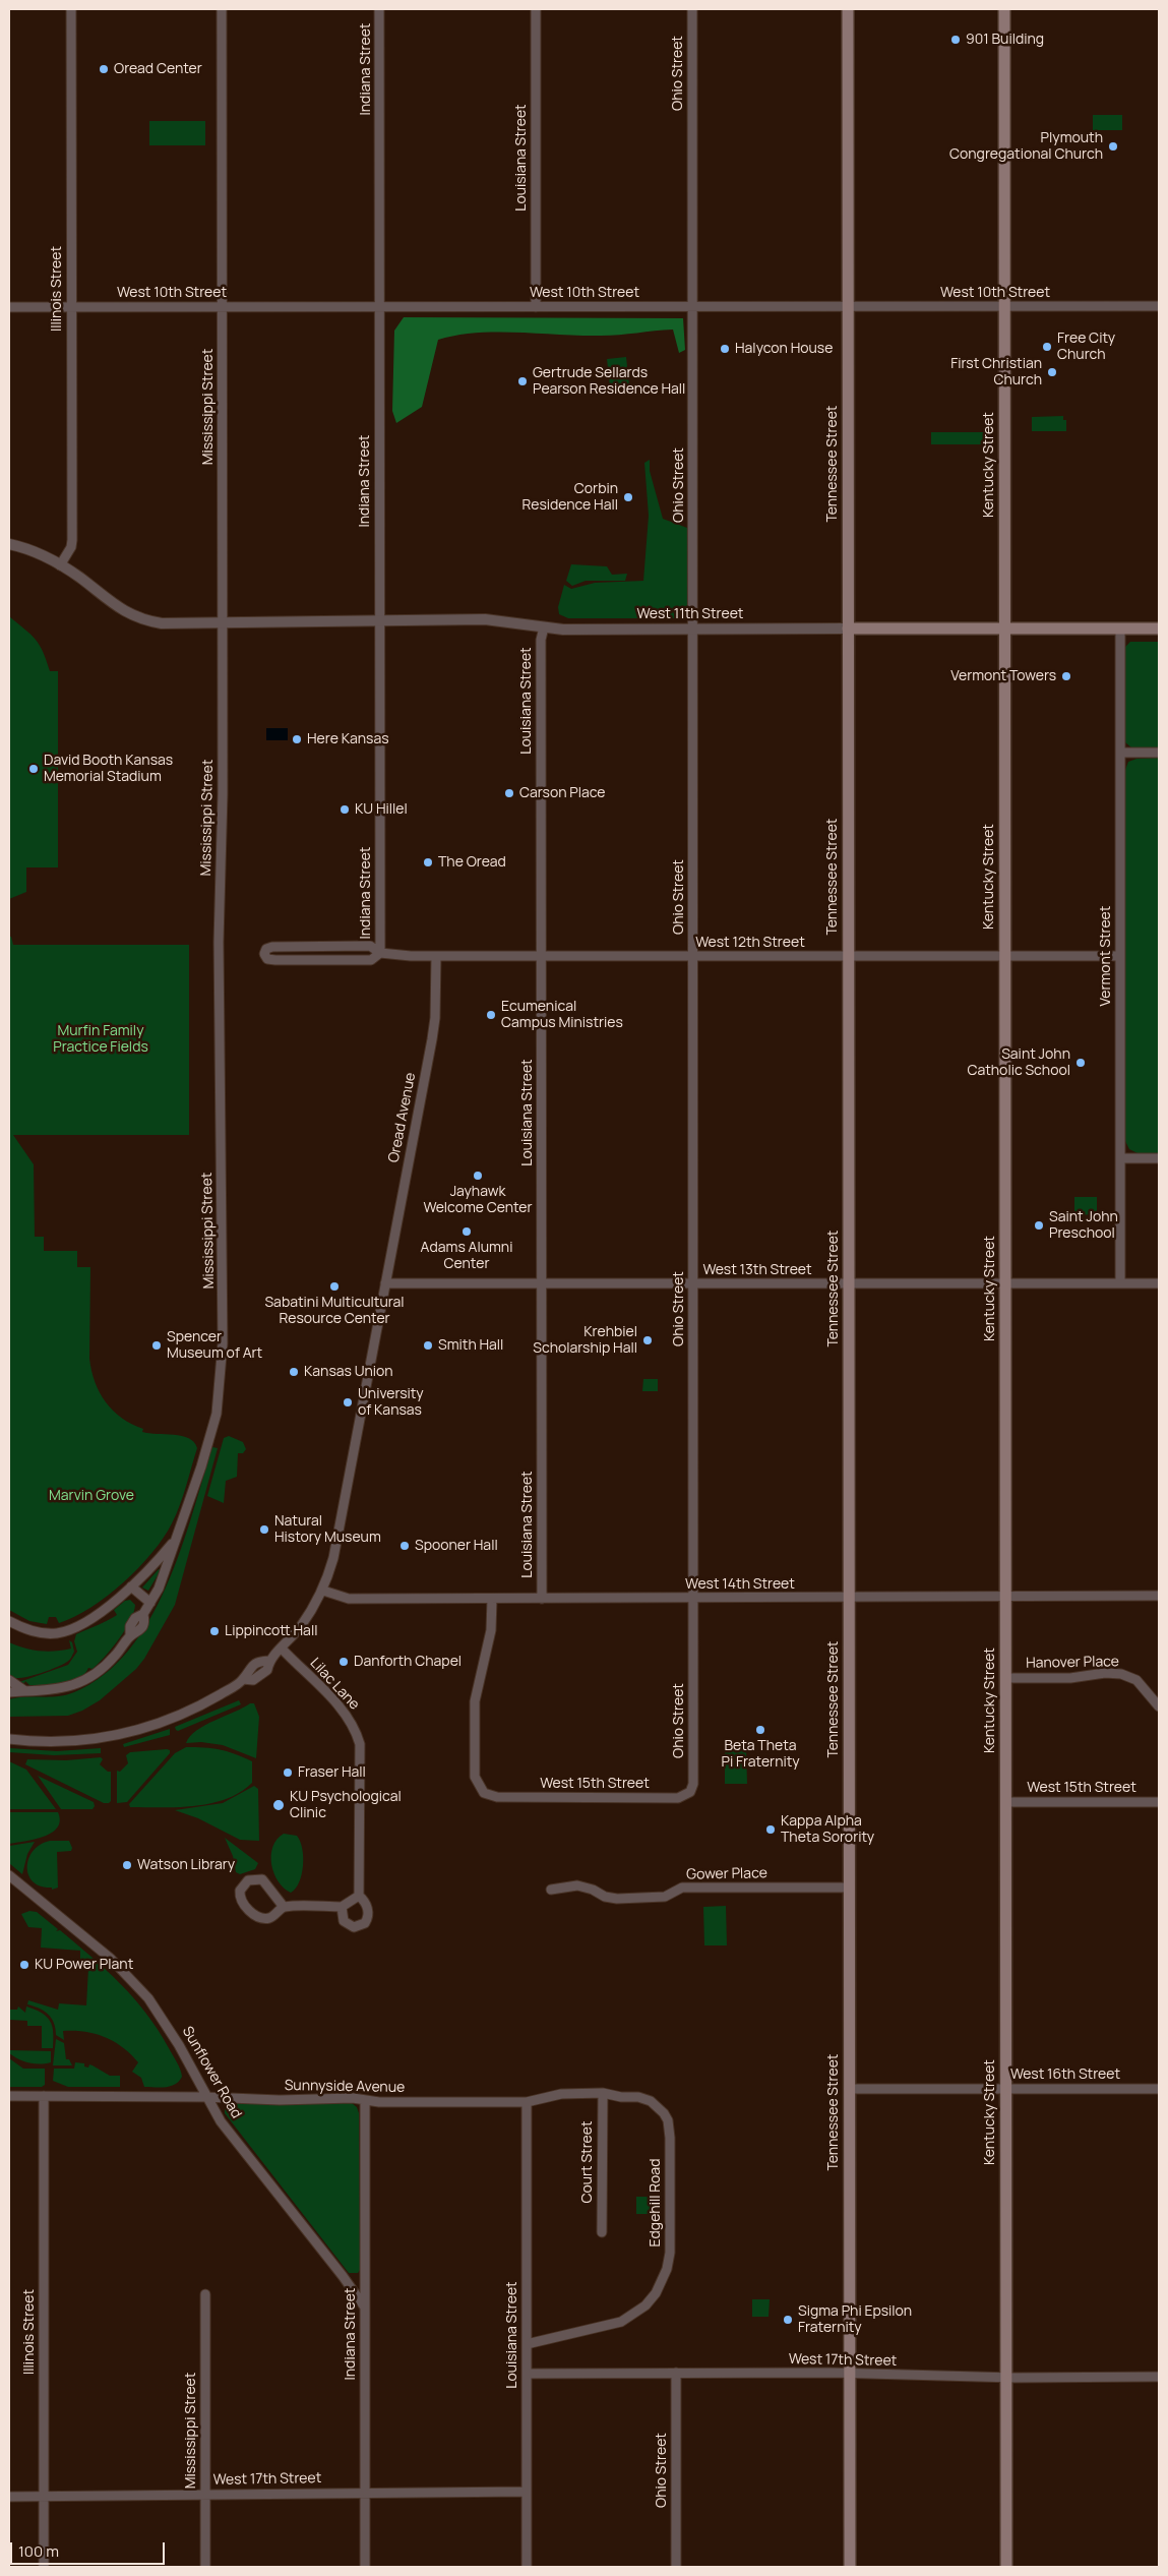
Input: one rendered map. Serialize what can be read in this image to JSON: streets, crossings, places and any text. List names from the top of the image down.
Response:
{
  "streets": {
    "main road": ["Tennessee Street", "Kentucky Street", "West 11th Street"],
    "street": [
      "Indiana Street",
      "Ohio Street",
      "Louisiana Street",
      "Illinois Street",
      "West 10th Street",
      "Mississippi Street",
      "West 12th Street",
      "Vermont Street",
      "Oread Avenue",
      "West 13th Street",
      "West 14th Street",
      "Hanover Place",
      "Lilac Lane",
      "West 15th Street",
      "Gower Place",
      "Sunflower Road",
      "West 16th Street",
      "Sunnyside Avenue",
      "Court Street",
      "Edgehill Road",
      "West 17th Street"
    ]
  },
  "crossings": [
    ["Indiana Street", "West 10th Street"],
    ["Indiana Street", "West 11th Street"],
    ["Indiana Street", "West 12th Street"],
    ["Indiana Street", "Sunflower Road"],
    ["Indiana Street", "Sunnyside Avenue"],
    ["Indiana Street", "West 17th Street"],
    ["Ohio Street", "West 10th Street"],
    ["Ohio Street", "West 11th Street"],
    ["Ohio Street", "West 12th Street"],
    ["Ohio Street", "West 13th Street"],
    ["Ohio Street", "West 14th Street"],
    ["Ohio Street", "West 15th Street"],
    ["Ohio Street", "West 17th Street"],
    ["Louisiana Street", "West 10th Street"],
    ["Louisiana Street", "West 11th Street"],
    ["Louisiana Street", "West 12th Street"],
    ["Louisiana Street", "West 13th Street"],
    ["Louisiana Street", "West 14th Street"],
    ["Louisiana Street", "Sunnyside Avenue"],
    ["Louisiana Street", "Edgehill Road"],
    ["Louisiana Street", "West 17th Street"],
    ["Illinois Street", "West 10th Street"],
    ["Illinois Street", "West 11th Street"],
    ["Illinois Street", "Sunnyside Avenue"],
    ["Illinois Street", "West 17th Street"],
    ["West 10th Street", "Mississippi Street"],
    ["West 10th Street", "Tennessee Street"],
    ["West 10th Street", "Kentucky Street"],
    ["Mississippi Street", "West 11th Street"],
    ["Mississippi Street", "West 17th Street"],
    ["Tennessee Street", "West 11th Street"],
    ["Tennessee Street", "West 12th Street"],
    ["Tennessee Street", "West 13th Street"],
    ["Tennessee Street", "West 14th Street"],
    ["Tennessee Street", "Gower Place"],
    ["Tennessee Street", "West 16th Street"],
    ["Tennessee Street", "West 17th Street"],
    ["Kentucky Street", "West 11th Street"],
    ["Kentucky Street", "West 12th Street"],
    ["Kentucky Street", "West 13th Street"],
    ["Kentucky Street", "West 14th Street"],
    ["Kentucky Street", "Hanover Place"],
    ["Kentucky Street", "West 15th Street"],
    ["Kentucky Street", "West 16th Street"],
    ["Kentucky Street", "West 17th Street"],
    ["West 11th Street", "Vermont Street"],
    ["West 12th Street", "Vermont Street"],
    ["West 12th Street", "Oread Avenue"],
    ["Vermont Street", "West 13th Street"],
    ["Oread Avenue", "West 13th Street"],
    ["Oread Avenue", "West 14th Street"],
    ["Oread Avenue", "Lilac Lane"],
    ["West 14th Street", "West 15th Street"],
    ["Sunflower Road", "Sunnyside Avenue"],
    ["Sunnyside Avenue", "Edgehill Road"],
    ["Court Street", "Edgehill Road"]
  ],
  "parks": ["Murfin Family Practice Fields", "Marvin Grove"],
  "places": [
    "901 Building",
    "Oread Center",
    "Plymouth Congregational Church",
    "Free City Church",
    "Halycon House",
    "First Christian Church",
    "Gertrude Sellards Pearson Residence Hall",
    "Corbin Residence Hall",
    "Vermont Towers",
    "Here Kansas",
    "David Booth Kansas Memorial Stadium",
    "Carson Place",
    "KU Hillel",
    "The Oread",
    "Ecumenical Campus Ministries",
    "Saint John Catholic School",
    "Jayhawk Welcome Center",
    "Saint John Preschool",
    "Adams Alumni Center",
    "Sabatini Multicultural Resource Center",
    "Krehbiel Scholarship Hall",
    "Spencer Museum of Art",
    "Smith Hall",
    "Kansas Union",
    "University of Kansas",
    "Natural History Museum",
    "Spooner Hall",
    "Lippincott Hall",
    "Danforth Chapel",
    "Beta Theta Pi Fraternity",
    "Fraser Hall",
    "KU Psychological Clinic",
    "Kappa Alpha Theta Sorority",
    "Watson Library",
    "KU Power Plant",
    "Sigma Phi Epsilon Fraternity"
  ],
  "scale_bar": "100 m"
}
